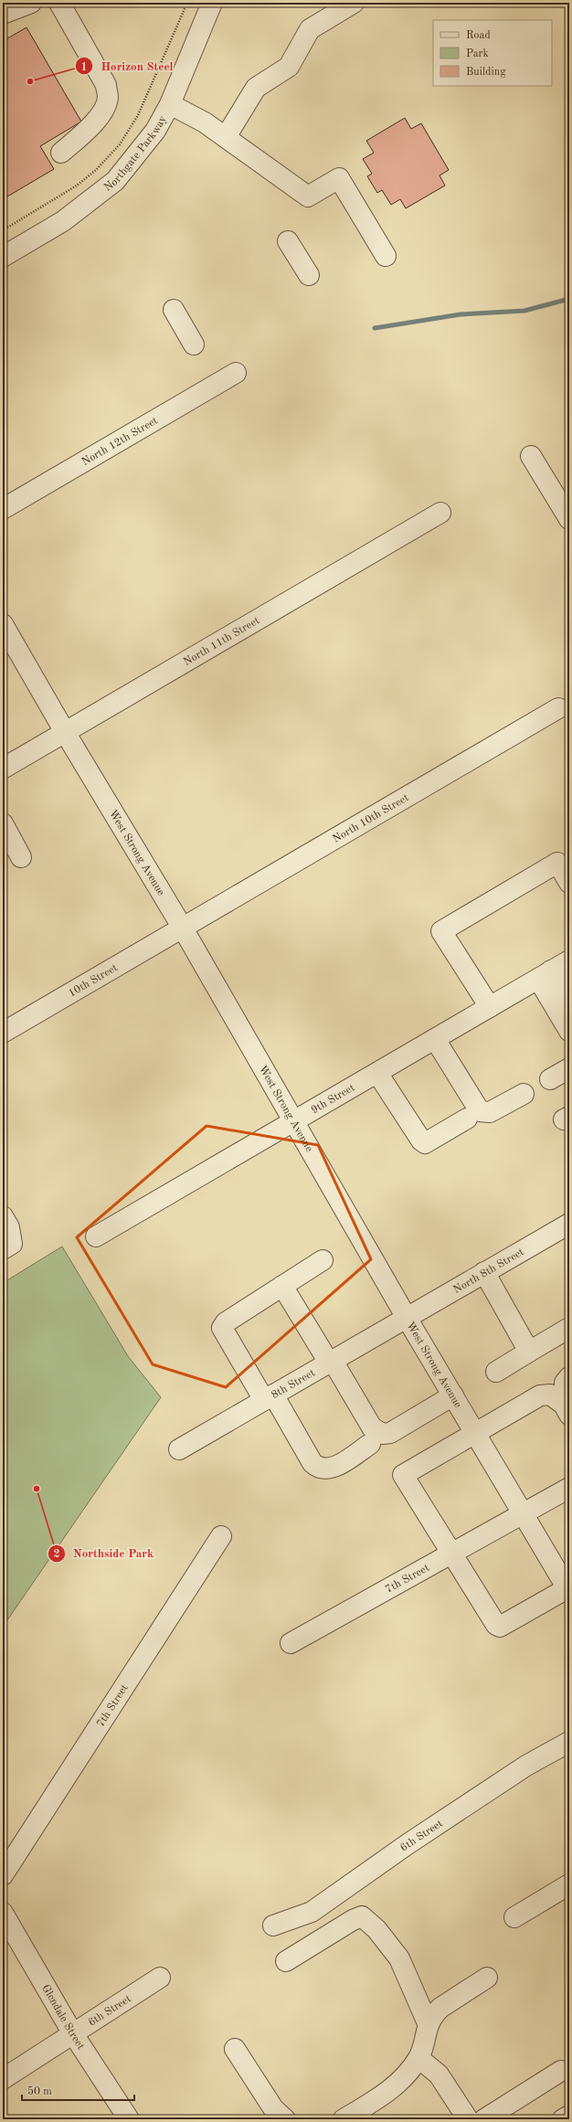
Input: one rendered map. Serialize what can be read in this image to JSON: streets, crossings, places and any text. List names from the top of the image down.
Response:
{
  "streets": {
    "street": [
      "Northgate Parkway",
      "North 12th Street",
      "North 11th Street",
      "North 10th Street",
      "West Strong Avenue",
      "10th Street",
      "9th Street",
      "North 8th Street",
      "8th Street",
      "7th Street",
      "6th Street",
      "Glendale Street"
    ]
  },
  "crossings": [
    ["North 11th Street", "West Strong Avenue"],
    ["North 10th Street", "West Strong Avenue"],
    ["North 10th Street", "10th Street"],
    ["West Strong Avenue", "10th Street"],
    ["West Strong Avenue", "9th Street"],
    ["West Strong Avenue", "North 8th Street"],
    ["West Strong Avenue", "8th Street"],
    ["West Strong Avenue", "7th Street"],
    ["North 8th Street", "8th Street"],
    ["6th Street", "Glendale Street"]
  ],
  "places": ["Horizon Steel", "Northside Park"],
  "legend": ["Road", "Park", "Building"],
  "scale_bar": "50 m"
}
